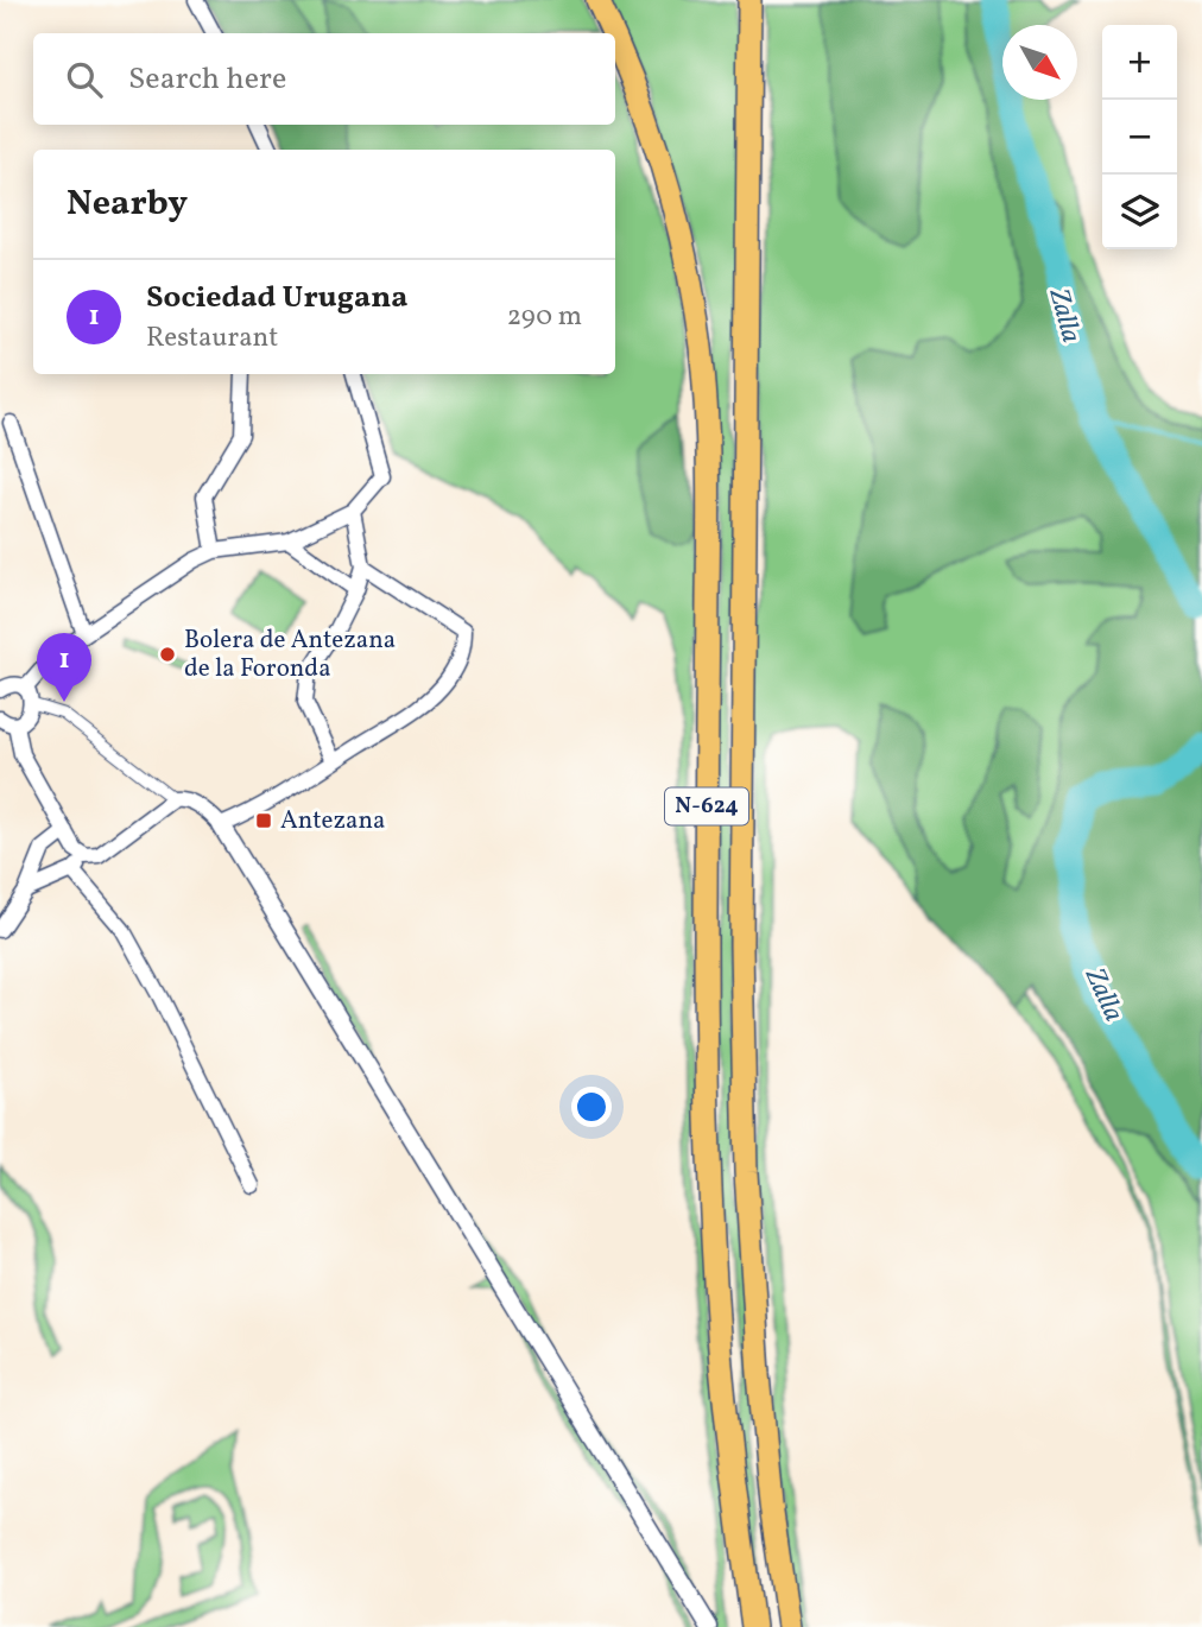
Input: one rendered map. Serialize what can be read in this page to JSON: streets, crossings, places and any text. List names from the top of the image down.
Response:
{
  "streets": {
    "highway": ["N-624"]
  },
  "water": ["Zalla"],
  "places": {
    "other": ["Bolera de Antezana de la Foronda"],
    "transit": ["Antezana"]
  },
  "north": "bottom right",
  "page": {
    "map_buttons": ["+", "−"],
    "search": "Search here",
    "heading": "Nearby",
    "list": [
      {
        "mark": "1",
        "name": "Sociedad Urugana",
        "note": "Restaurant",
        "value": "290 m"
      }
    ],
    "pins": "1"
  }
}
